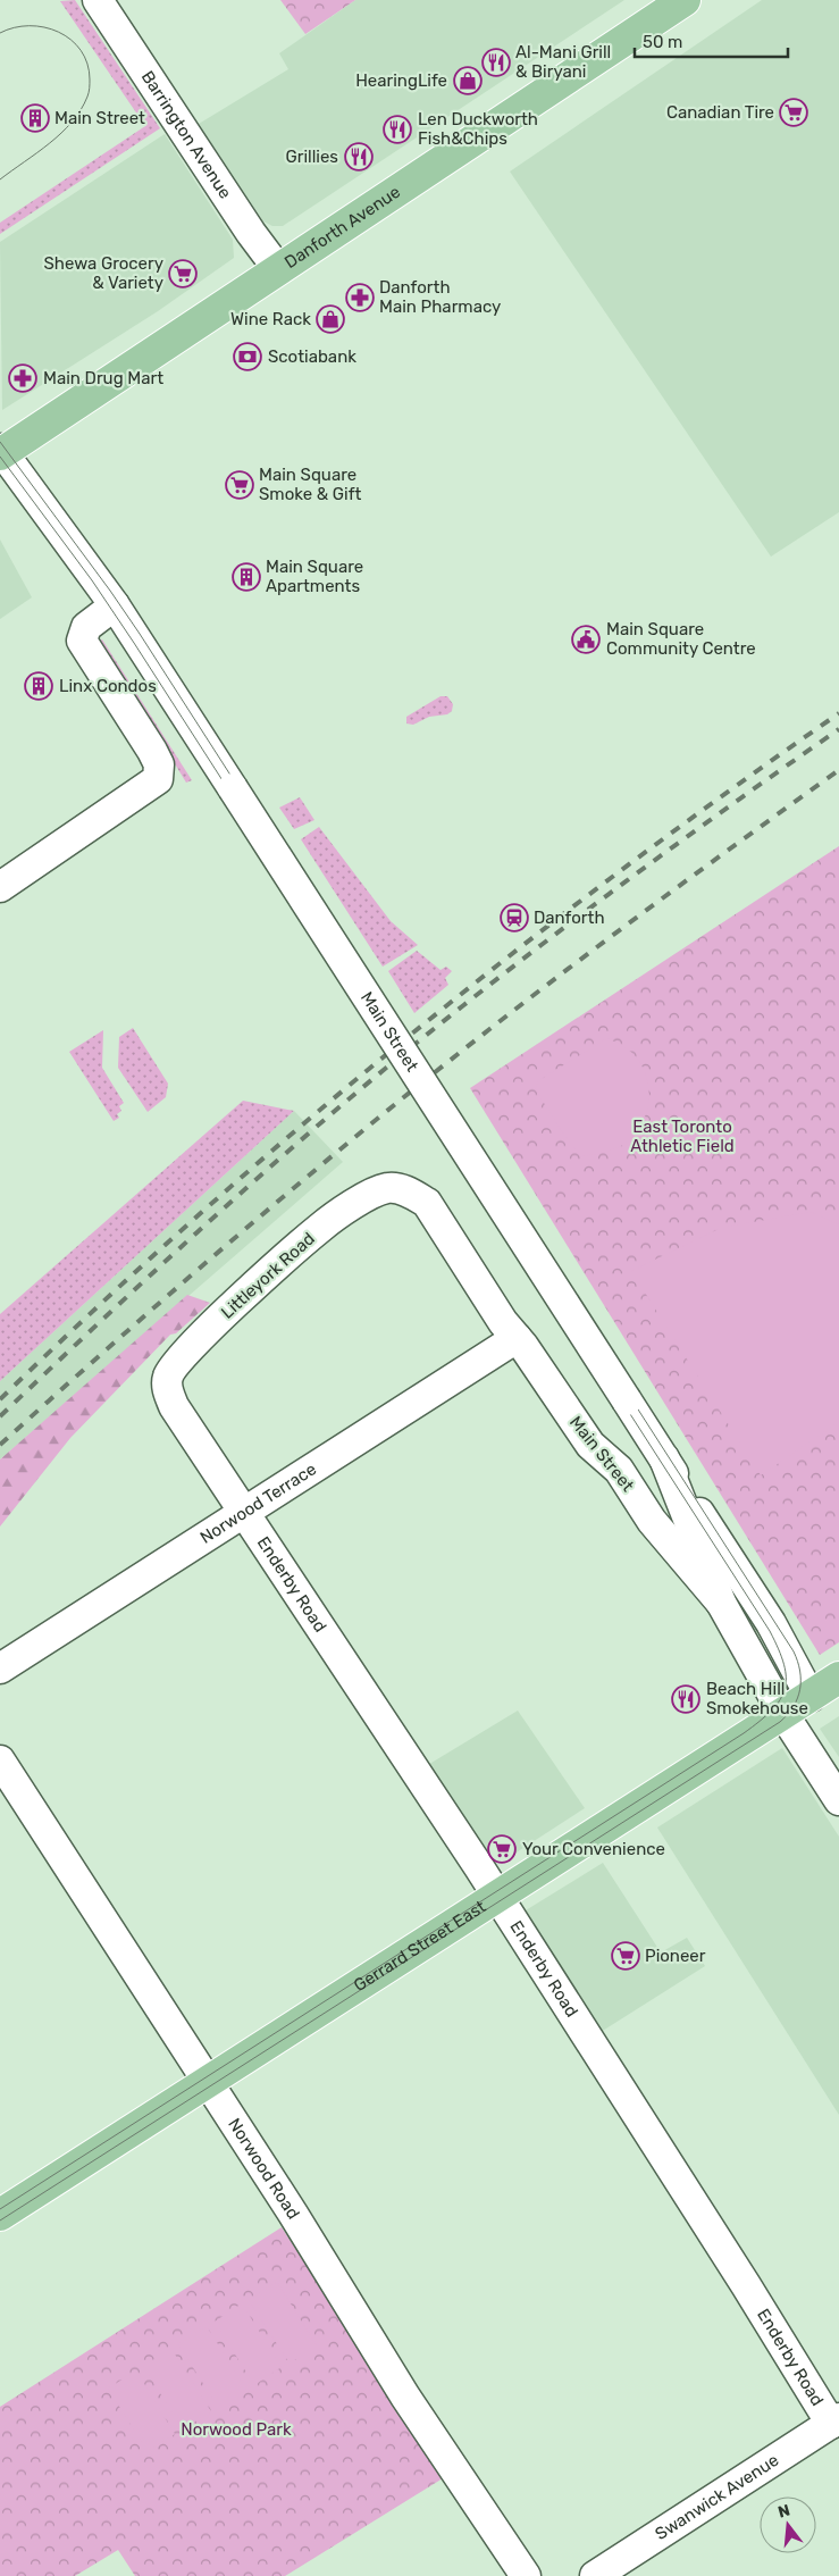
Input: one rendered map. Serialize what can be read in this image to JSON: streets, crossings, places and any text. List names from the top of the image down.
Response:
{
  "streets": {
    "main road": ["Danforth Avenue", "Gerrard Street East"],
    "street": [
      "Barrington Avenue",
      "Main Street",
      "Littleyork Road",
      "Norwood Terrace",
      "Enderby Road",
      "Norwood Road",
      "Swanwick Avenue"
    ]
  },
  "crossings": [
    ["Barrington Avenue", "Danforth Avenue"],
    ["Danforth Avenue", "Main Street"],
    ["Main Street", "Littleyork Road"],
    ["Main Street", "Norwood Terrace"],
    ["Main Street", "Gerrard Street East"],
    ["Littleyork Road", "Enderby Road"],
    ["Norwood Terrace", "Enderby Road"],
    ["Enderby Road", "Gerrard Street East"],
    ["Enderby Road", "Swanwick Avenue"],
    ["Gerrard Street East", "Norwood Road"]
  ],
  "parks": ["East Toronto Athletic Field", "Norwood Park"],
  "places": {
    "restaurant": [
      "Al-Mani Grill & Biryani",
      "Len Duckworth Fish&Chips",
      "Grillies",
      "Beach Hill Smokehouse"
    ],
    "shop": ["HearingLife", "Wine Rack"],
    "supermarket": [
      "Canadian Tire",
      "Shewa Grocery & Variety",
      "Main Square Smoke & Gift",
      "Your Convenience",
      "Pioneer"
    ],
    "building": ["Main Street", "Main Square Apartments", "Linx Condos"],
    "pharmacy": ["Danforth Main Pharmacy", "Main Drug Mart"],
    "bank": ["Scotiabank"],
    "public building": ["Main Square Community Centre"],
    "station": ["Danforth"]
  },
  "scale_bar": "50 m",
  "north": "top"
}
